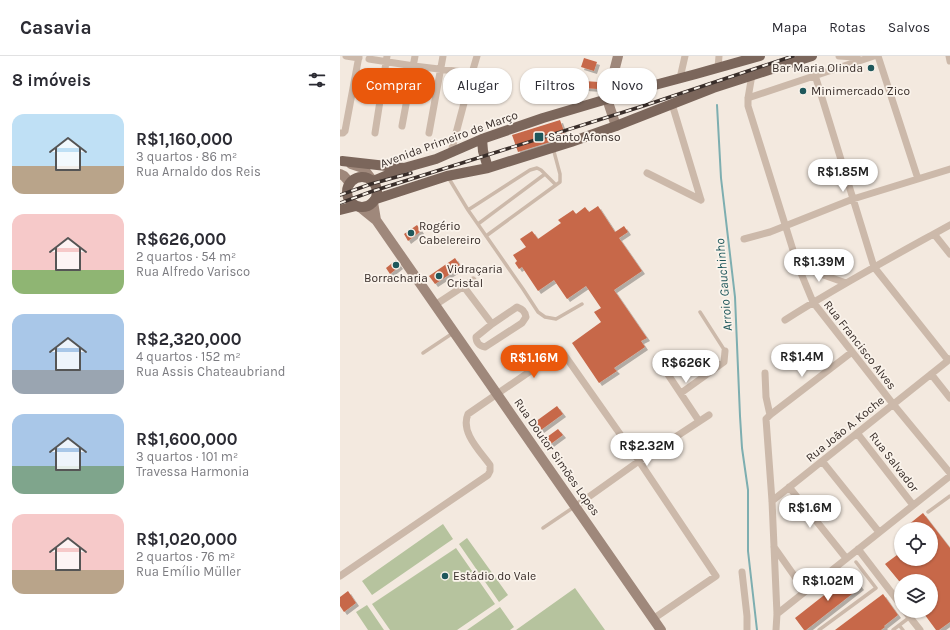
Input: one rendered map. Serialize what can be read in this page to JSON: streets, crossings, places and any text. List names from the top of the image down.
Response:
{
  "streets": {
    "main road": ["Avenida Primeiro de Março", "Rua Doutor Simões Lopes"],
    "street": ["Rua Francisco Alves", "Rua João A. Koche", "Rua Salvador"]
  },
  "crossings": [
    ["Avenida Primeiro de Março", "Rua Doutor Simões Lopes"],
    ["Rua Francisco Alves", "Rua João A. Koche"],
    ["Rua João A. Koche", "Rua Salvador"]
  ],
  "water": ["Arroio Gauchinho"],
  "places": {
    "other": [
      "Bar Maria Olinda",
      "Minimercado Zico",
      "Rogério Cabelereiro",
      "Borracharia",
      "Vidraçaria Cristal",
      "Estádio do Vale"
    ],
    "transit": ["Santo Afonso"]
  },
  "page": {
    "header": "Casavia",
    "nav": ["Mapa", "Rotas", "Salvos"],
    "heading": "8 imóveis",
    "chip": [
      "Comprar",
      "Alugar",
      "Filtros",
      "Novo"
    ],
    "list": [
      {
        "name": "R$1,160,000",
        "note": "3 quartos · 86 m² · Rua Arnaldo dos Reis"
      },
      {
        "name": "R$626,000",
        "note": "2 quartos · 54 m² · Rua Alfredo Varisco"
      },
      {
        "name": "R$2,320,000",
        "note": "4 quartos · 152 m² · Rua Assis Chateaubriand"
      },
      {
        "name": "R$1,600,000",
        "note": "3 quartos · 101 m² · Travessa Harmonia"
      },
      {
        "name": "R$1,020,000",
        "note": "2 quartos · 76 m² · Rua Emílio Müller"
      }
    ],
    "price": [
      "R$1.85M",
      "R$1.39M",
      "R$1.4M",
      "R$1.16M",
      "R$626K",
      "R$2.32M",
      "R$1.6M",
      "R$1.02M"
    ]
  }
}
